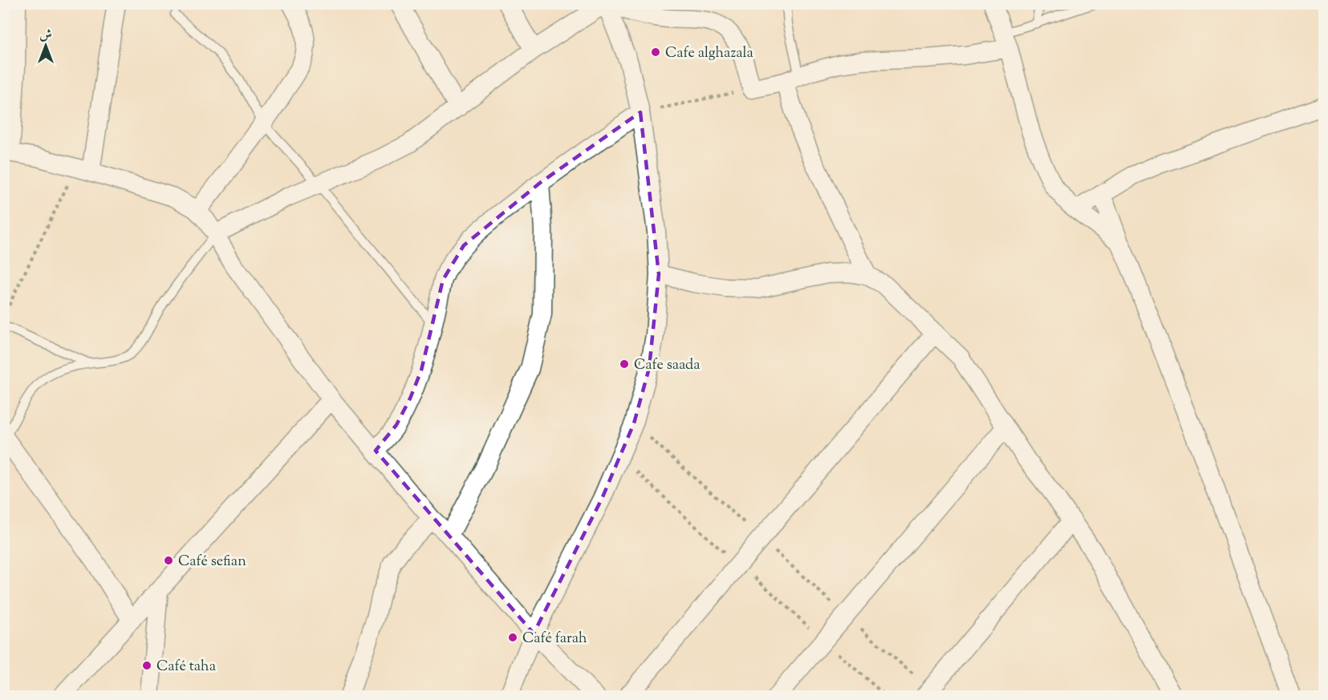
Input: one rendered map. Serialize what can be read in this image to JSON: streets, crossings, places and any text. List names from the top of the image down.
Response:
{
  "places": [
    "Cafe alghazala",
    "Cafe saada",
    "Café sefian",
    "Café farah",
    "Café taha"
  ],
  "north": "top"
}
